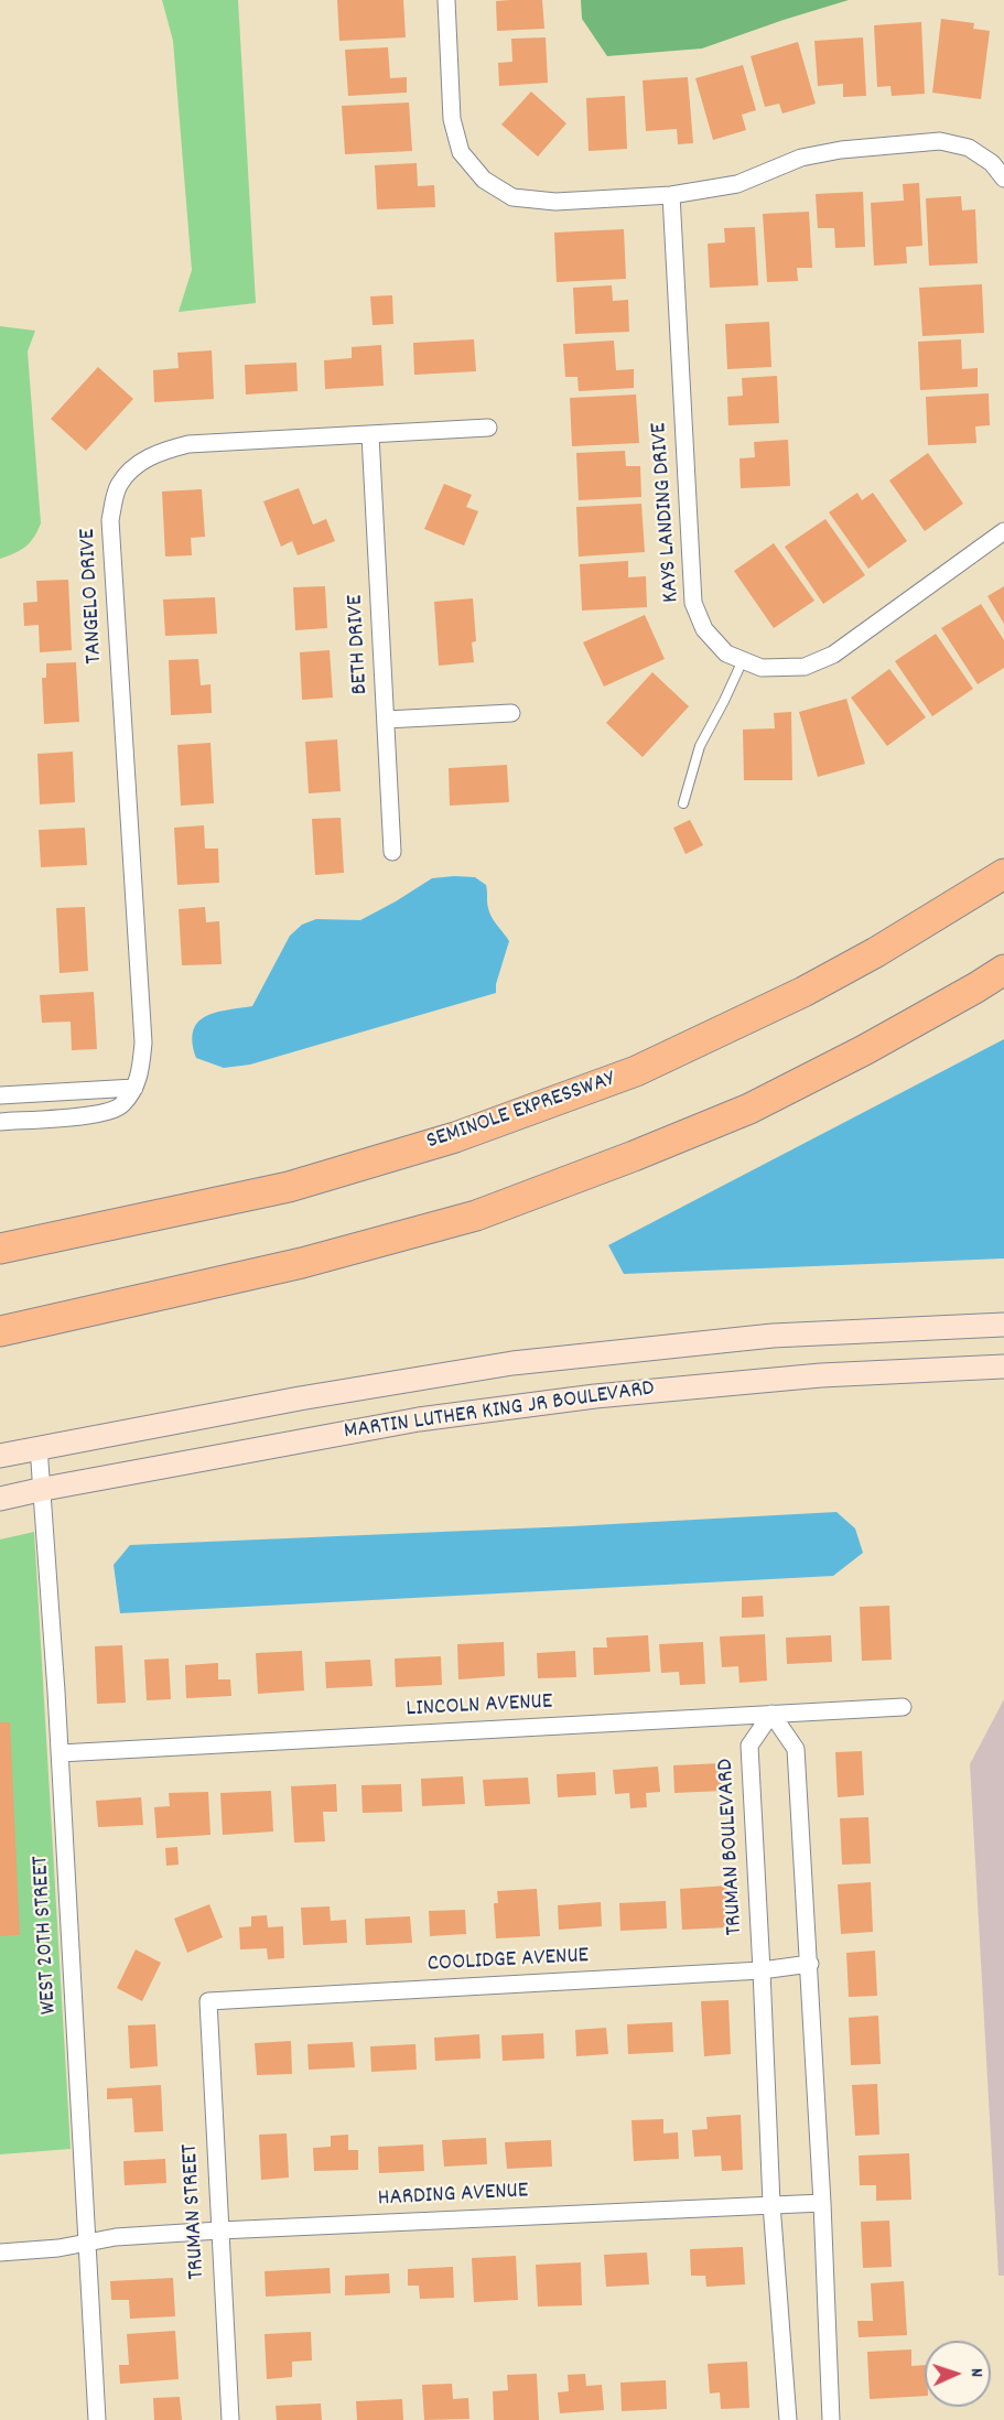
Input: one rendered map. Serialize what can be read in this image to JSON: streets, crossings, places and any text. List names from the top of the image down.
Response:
{
  "streets": {
    "highway": ["SEMINOLE EXPRESSWAY"],
    "main road": ["MARTIN LUTHER KING JR BOULEVARD"],
    "street": [
      "KAYS LANDING DRIVE",
      "TANGELO DRIVE",
      "BETH DRIVE",
      "LINCOLN AVENUE",
      "TRUMAN BOULEVARD",
      "WEST 20TH STREET",
      "COOLIDGE AVENUE",
      "HARDING AVENUE",
      "TRUMAN STREET"
    ]
  },
  "crossings": [
    ["TANGELO DRIVE", "BETH DRIVE"],
    ["MARTIN LUTHER KING JR BOULEVARD", "WEST 20TH STREET"],
    ["LINCOLN AVENUE", "TRUMAN BOULEVARD"],
    ["LINCOLN AVENUE", "WEST 20TH STREET"],
    ["TRUMAN BOULEVARD", "COOLIDGE AVENUE"],
    ["TRUMAN BOULEVARD", "HARDING AVENUE"],
    ["WEST 20TH STREET", "HARDING AVENUE"],
    ["COOLIDGE AVENUE", "TRUMAN STREET"],
    ["HARDING AVENUE", "TRUMAN STREET"]
  ],
  "north": "right"
}
